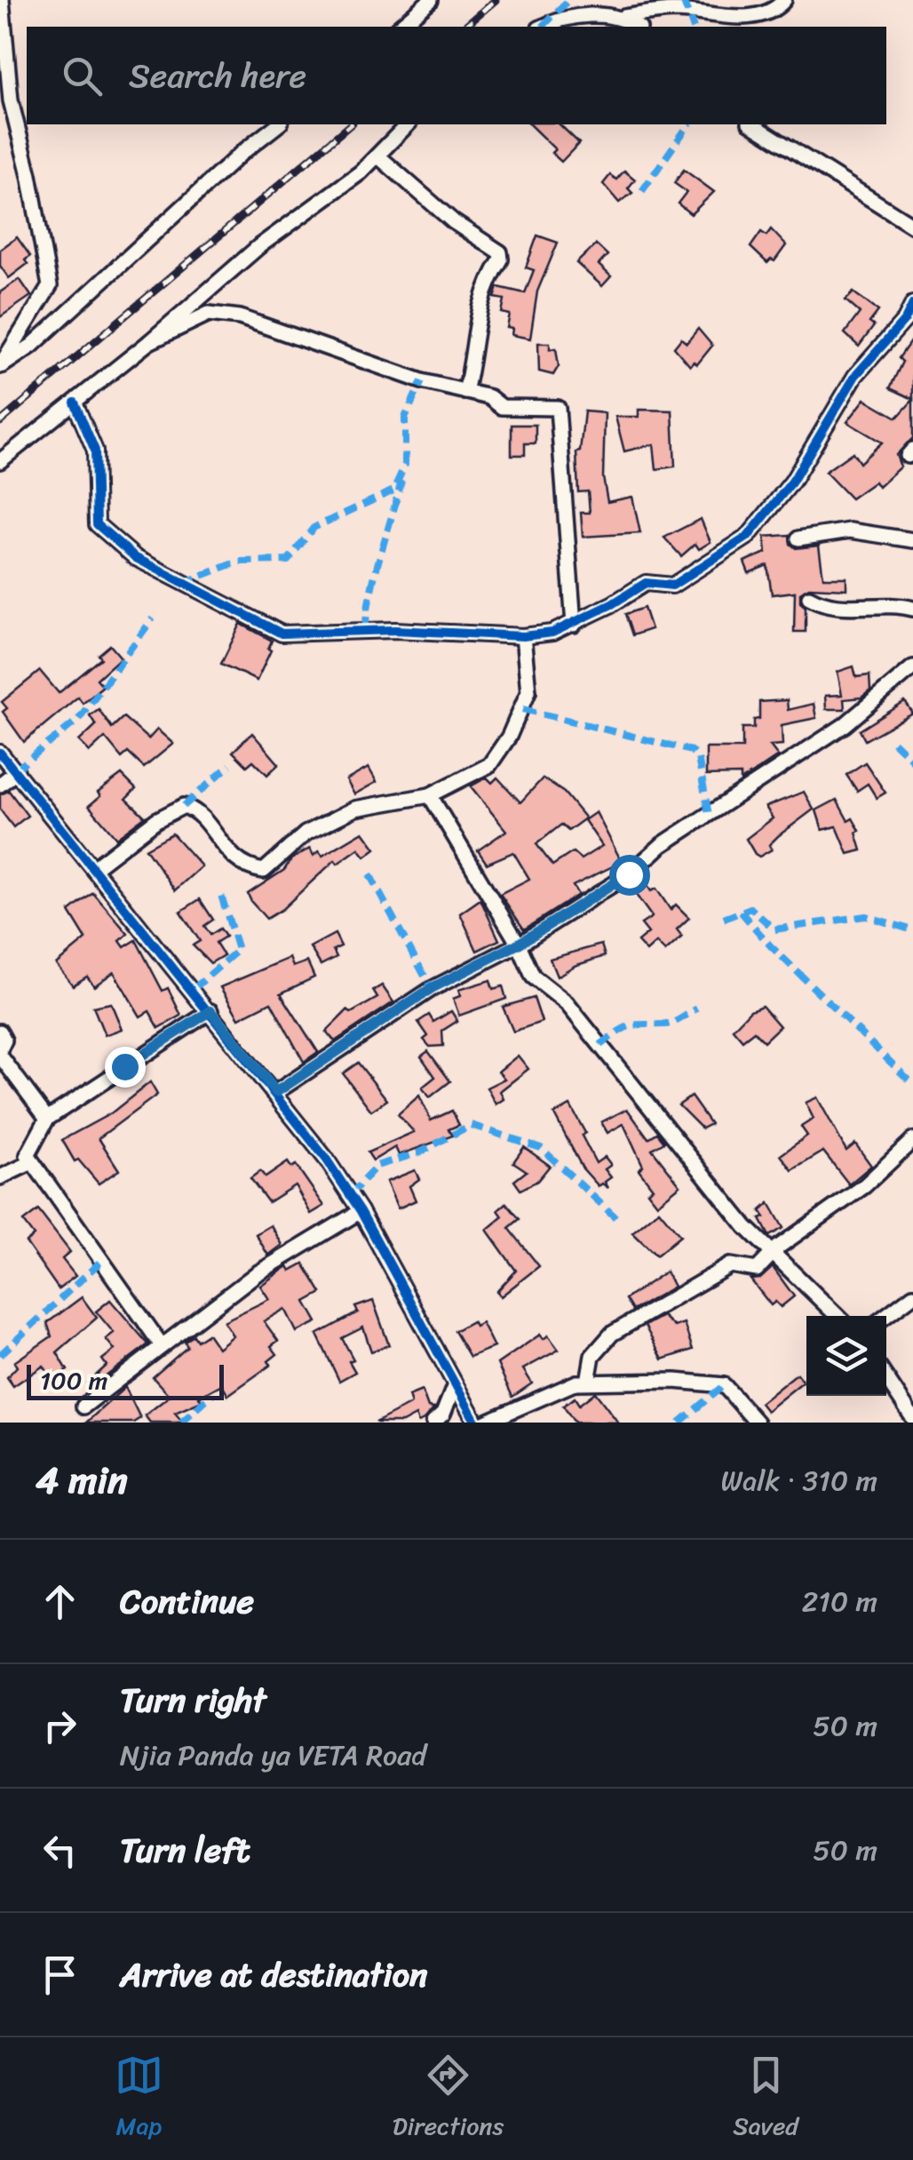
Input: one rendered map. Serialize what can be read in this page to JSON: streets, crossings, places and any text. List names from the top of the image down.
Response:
{
  "scale_bar": "100 m",
  "page": {
    "search": "Search here",
    "scale": "100 m",
    "heading": ["4 min", "Walk · 310 m"],
    "list": [
      ["Continue", "210 m"],
      ["Turn right", "Njia Panda ya VETA Road", "50 m"],
      ["Turn left", "50 m"],
      "Arrive at destination"
    ],
    "nav": ["Map", "Directions", "Saved"]
  }
}
